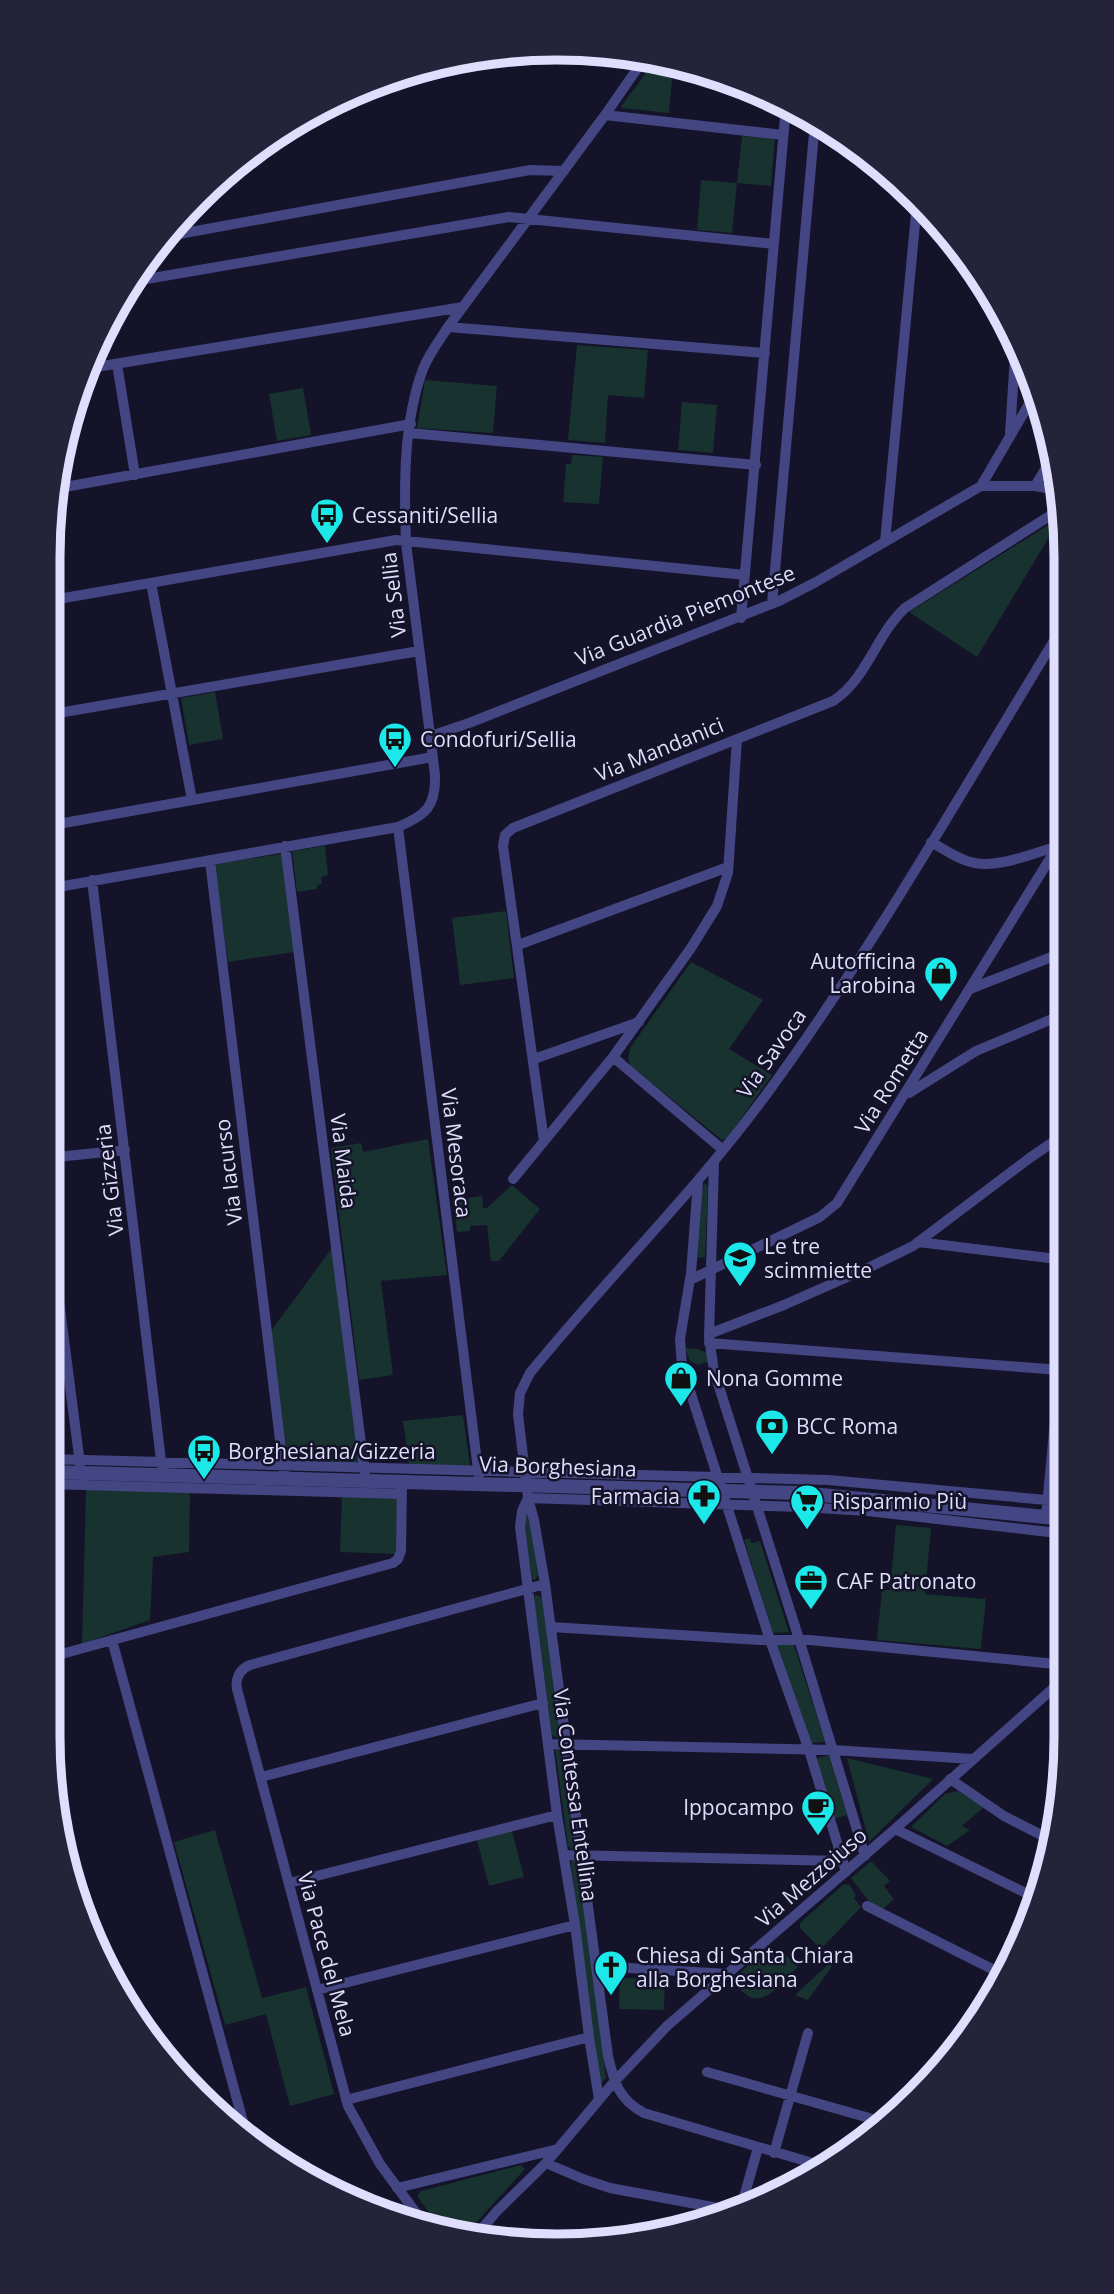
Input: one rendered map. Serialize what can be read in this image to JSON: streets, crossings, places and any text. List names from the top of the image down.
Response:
{
  "streets": {
    "street": [
      "Via Sellia",
      "Via Guardia Piemontese",
      "Via Mandanici",
      "Via Savoca",
      "Via Rometta",
      "Via Mesoraca",
      "Via Maida",
      "Via Iacurso",
      "Via Gizzeria",
      "Via Borghesiana",
      "Via Contessa Entellina",
      "Via Mezzoiuso",
      "Via Pace del Mela"
    ]
  },
  "crossings": [
    ["Via Sellia", "Via Guardia Piemontese"],
    ["Via Sellia", "Via Mesoraca"],
    ["Via Sellia", "Via Maida"],
    ["Via Sellia", "Via Iacurso"],
    ["Via Sellia", "Via Gizzeria"],
    ["Via Savoca", "Via Borghesiana"],
    ["Via Savoca", "Via Contessa Entellina"],
    ["Via Mesoraca", "Via Borghesiana"],
    ["Via Maida", "Via Borghesiana"],
    ["Via Iacurso", "Via Borghesiana"],
    ["Via Gizzeria", "Via Borghesiana"],
    ["Via Borghesiana", "Via Contessa Entellina"],
    ["Via Contessa Entellina", "Via Mezzoiuso"],
    ["Via Contessa Entellina", "Via Pace del Mela"]
  ],
  "places": {
    "bus stop": ["Cessaniti/Sellia", "Condofuri/Sellia", "Borghesiana/Gizzeria"],
    "shop": ["Autofficina Larobina", "Nona Gomme"],
    "school or university": ["Le tre scimmiette"],
    "bank": ["BCC Roma"],
    "pharmacy": ["Farmacia"],
    "supermarket": ["Risparmio Più"],
    "office": ["CAF Patronato"],
    "cafe": ["Ippocampo"],
    "church": ["Chiesa di Santa Chiara alla Borghesiana"]
  }
}
